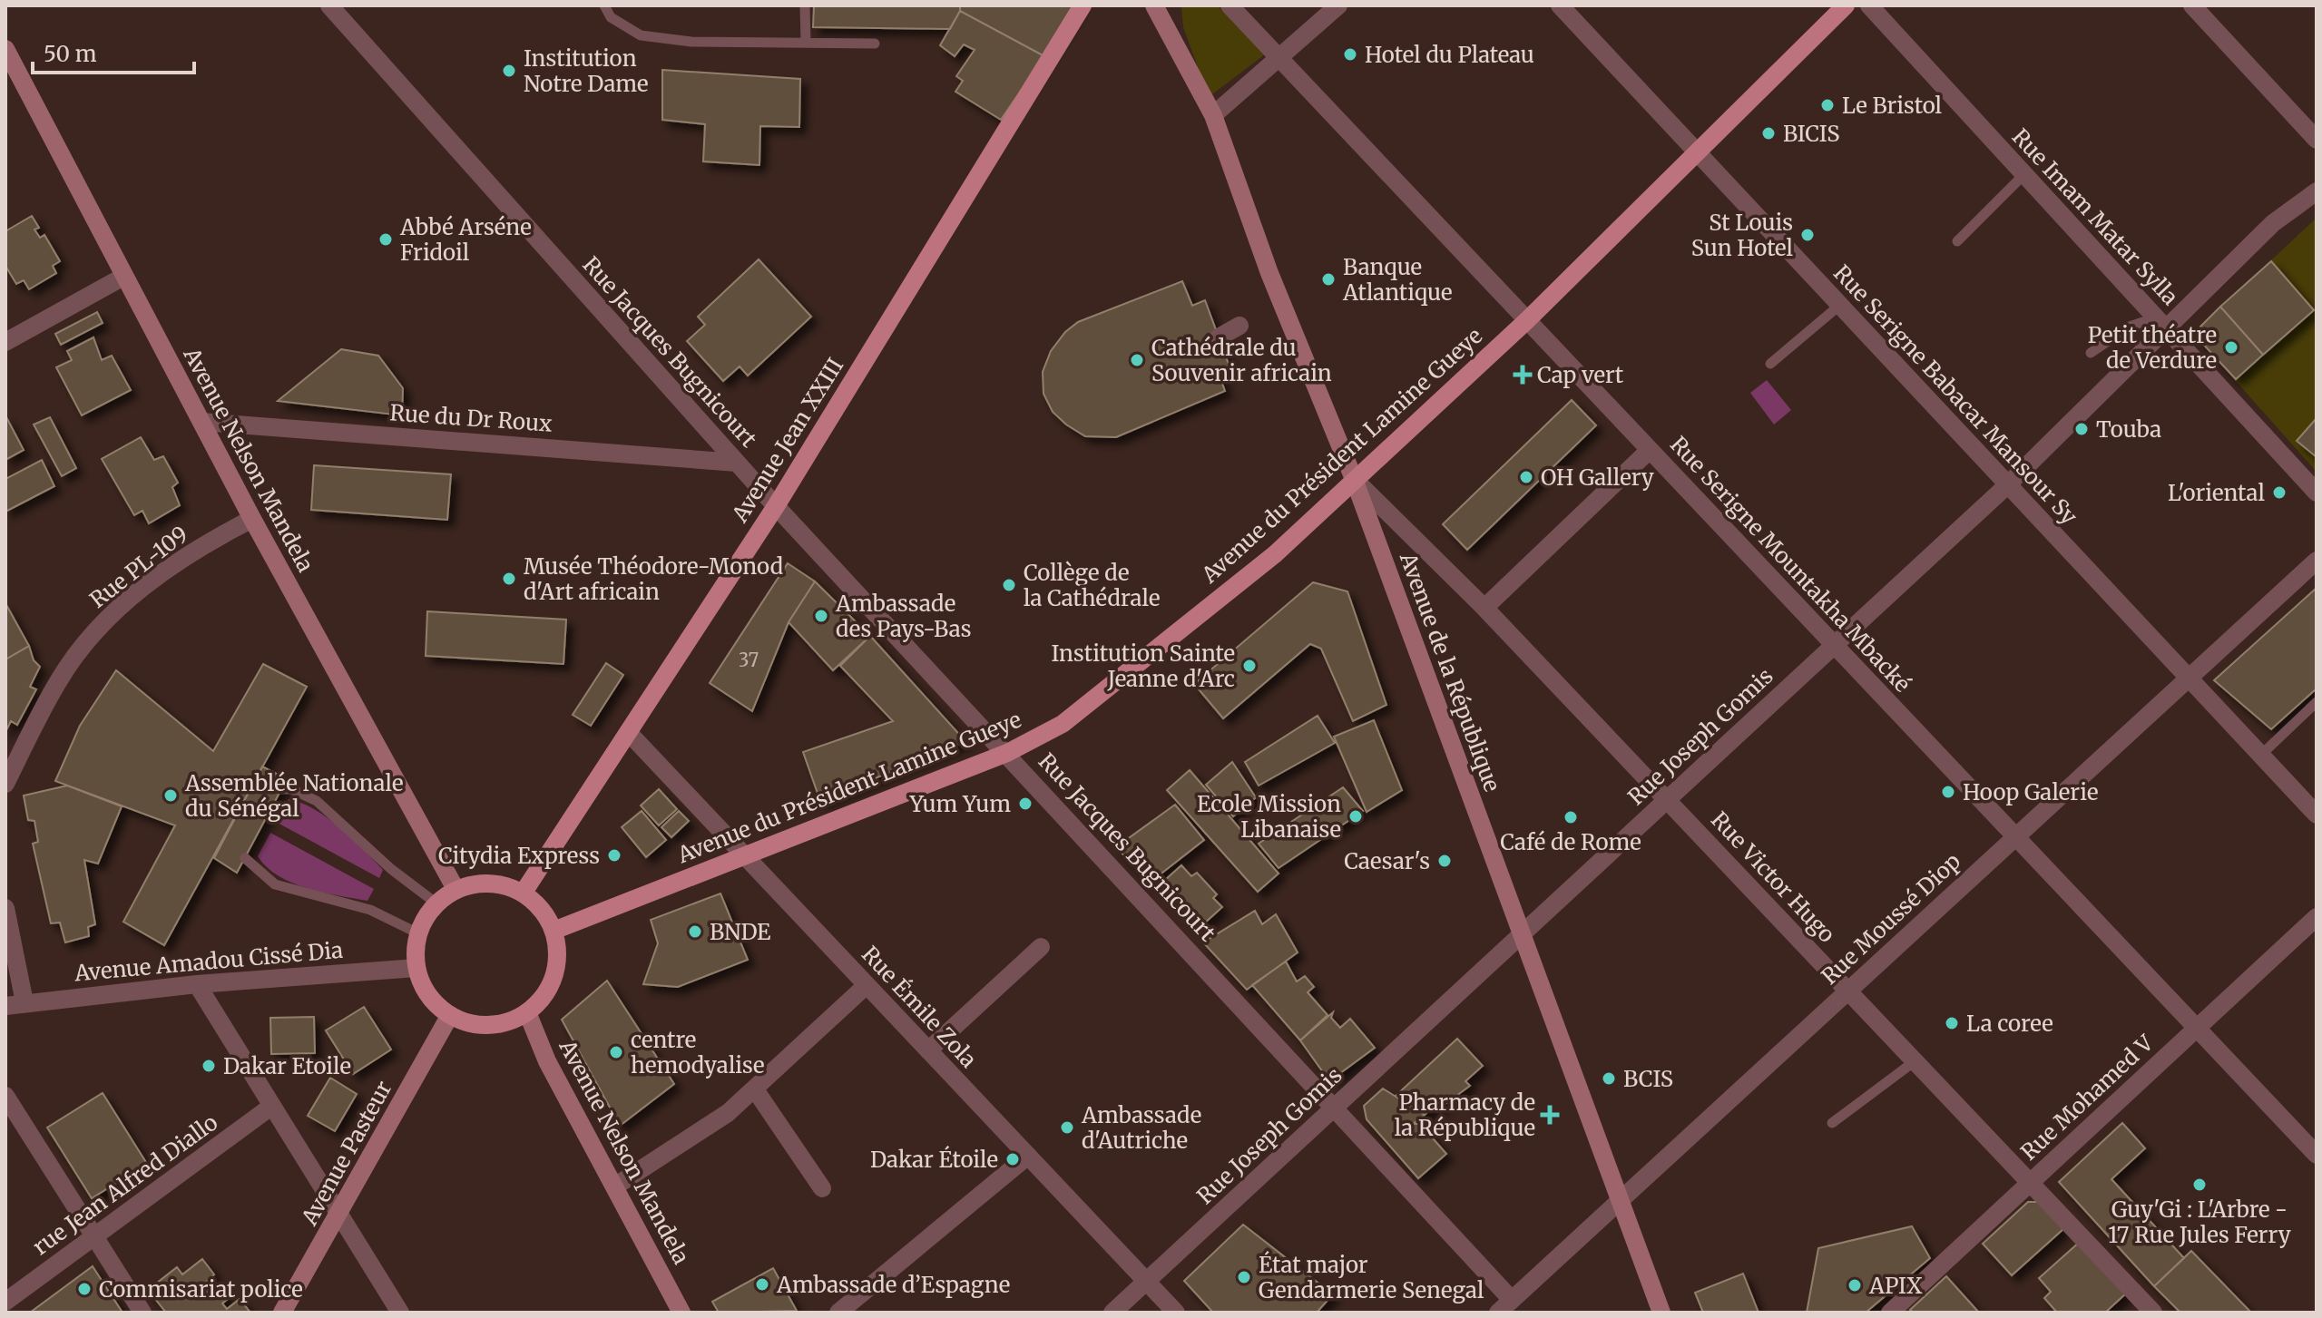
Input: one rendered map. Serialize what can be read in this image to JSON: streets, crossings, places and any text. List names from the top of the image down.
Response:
{
  "streets": {
    "main road": ["Avenue Jean XXIII", "Avenue du Président Lamine Gueye"],
    "street": [
      "Rue Imam Matar Sylla",
      "Rue Jacques Bugnicourt",
      "Rue Serigne Babacar Mansour Sy",
      "Rue du Dr Roux",
      "Avenue Nelson Mandela",
      "Rue Serigne Mountakha Mbacké",
      "Rue PL-109",
      "Avenue de la République",
      "Rue Joseph Gomis",
      "Rue Victor Hugo",
      "Rue Moussé Diop",
      "Avenue Amadou Cissé Dia",
      "Rue Émile Zola",
      "Rue Mohamed V",
      "Avenue Pasteur",
      "rue Jean Alfred Diallo"
    ]
  },
  "crossings": [
    ["Rue Imam Matar Sylla", "Rue Joseph Gomis"],
    ["Rue Jacques Bugnicourt", "Rue du Dr Roux"],
    ["Rue Jacques Bugnicourt", "Avenue Jean XXIII"],
    ["Rue Jacques Bugnicourt", "Avenue du Président Lamine Gueye"],
    ["Rue Jacques Bugnicourt", "Rue Joseph Gomis"],
    ["Rue Jacques Bugnicourt", "Rue Moussé Diop"],
    ["Rue Serigne Babacar Mansour Sy", "Avenue du Président Lamine Gueye"],
    ["Rue Serigne Babacar Mansour Sy", "Rue Joseph Gomis"],
    ["Rue Serigne Babacar Mansour Sy", "Rue Moussé Diop"],
    ["Rue du Dr Roux", "Avenue Nelson Mandela"],
    ["Avenue Jean XXIII", "Avenue du Président Lamine Gueye"],
    ["Avenue Jean XXIII", "Avenue Nelson Mandela"],
    ["Avenue Jean XXIII", "Avenue Amadou Cissé Dia"],
    ["Avenue Jean XXIII", "Rue Émile Zola"],
    ["Avenue Jean XXIII", "Avenue Pasteur"],
    ["Avenue du Président Lamine Gueye", "Avenue Nelson Mandela"],
    ["Avenue du Président Lamine Gueye", "Rue Serigne Mountakha Mbacké"],
    ["Avenue du Président Lamine Gueye", "Avenue de la République"],
    ["Avenue du Président Lamine Gueye", "Rue Victor Hugo"],
    ["Avenue du Président Lamine Gueye", "Avenue Amadou Cissé Dia"],
    ["Avenue du Président Lamine Gueye", "Rue Émile Zola"],
    ["Avenue du Président Lamine Gueye", "Avenue Pasteur"],
    ["Avenue Nelson Mandela", "Rue PL-109"],
    ["Avenue Nelson Mandela", "Avenue Amadou Cissé Dia"],
    ["Avenue Nelson Mandela", "Avenue Pasteur"],
    ["Rue Serigne Mountakha Mbacké", "Rue Joseph Gomis"],
    ["Rue Serigne Mountakha Mbacké", "Rue Moussé Diop"],
    ["Rue Serigne Mountakha Mbacké", "Rue Mohamed V"],
    ["Avenue de la République", "Rue Joseph Gomis"],
    ["Avenue de la République", "Rue Victor Hugo"],
    ["Avenue de la République", "Rue Moussé Diop"],
    ["Rue Joseph Gomis", "Rue Victor Hugo"],
    ["Rue Joseph Gomis", "Rue Émile Zola"],
    ["Rue Victor Hugo", "Rue Moussé Diop"],
    ["Rue Victor Hugo", "Rue Mohamed V"],
    ["Avenue Amadou Cissé Dia", "Avenue Pasteur"]
  ],
  "places": {
    "other": [
      "Hotel du Plateau",
      "Institution Notre Dame",
      "Le Bristol",
      "BICIS",
      "St Louis Sun Hotel",
      "Abbé Arséne Fridoil",
      "Banque Atlantique",
      "Petit théatre de Verdure",
      "Cathédrale du Souvenir africain",
      "Touba",
      "OH Gallery",
      "L'oriental",
      "Musée Théodore-Monod d'Art africain",
      "Collège de la Cathédrale",
      "Ambassade des Pays-Bas",
      "Institution Sainte Jeanne d'Arc",
      "Hoop Galerie",
      "Assemblée Nationale du Sénégal",
      "Yum Yum",
      "Ecole Mission Libanaise",
      "Café de Rome",
      "Citydia Express",
      "Caesar's",
      "BNDE",
      "La coree",
      "centre hemodyalise",
      "Dakar Etoile",
      "BCIS",
      "Ambassade d'Autriche",
      "Dakar Étoile",
      "Guy'Gi : L'Arbre - 17 Rue Jules Ferry",
      "État major Gendarmerie Senegal",
      "Ambassade d’Espagne",
      "APIX",
      "Commisariat police"
    ],
    "health": ["Cap vert", "Pharmacy de la République"]
  },
  "house_numbers": ["37"],
  "scale_bar": "50 m"
}
